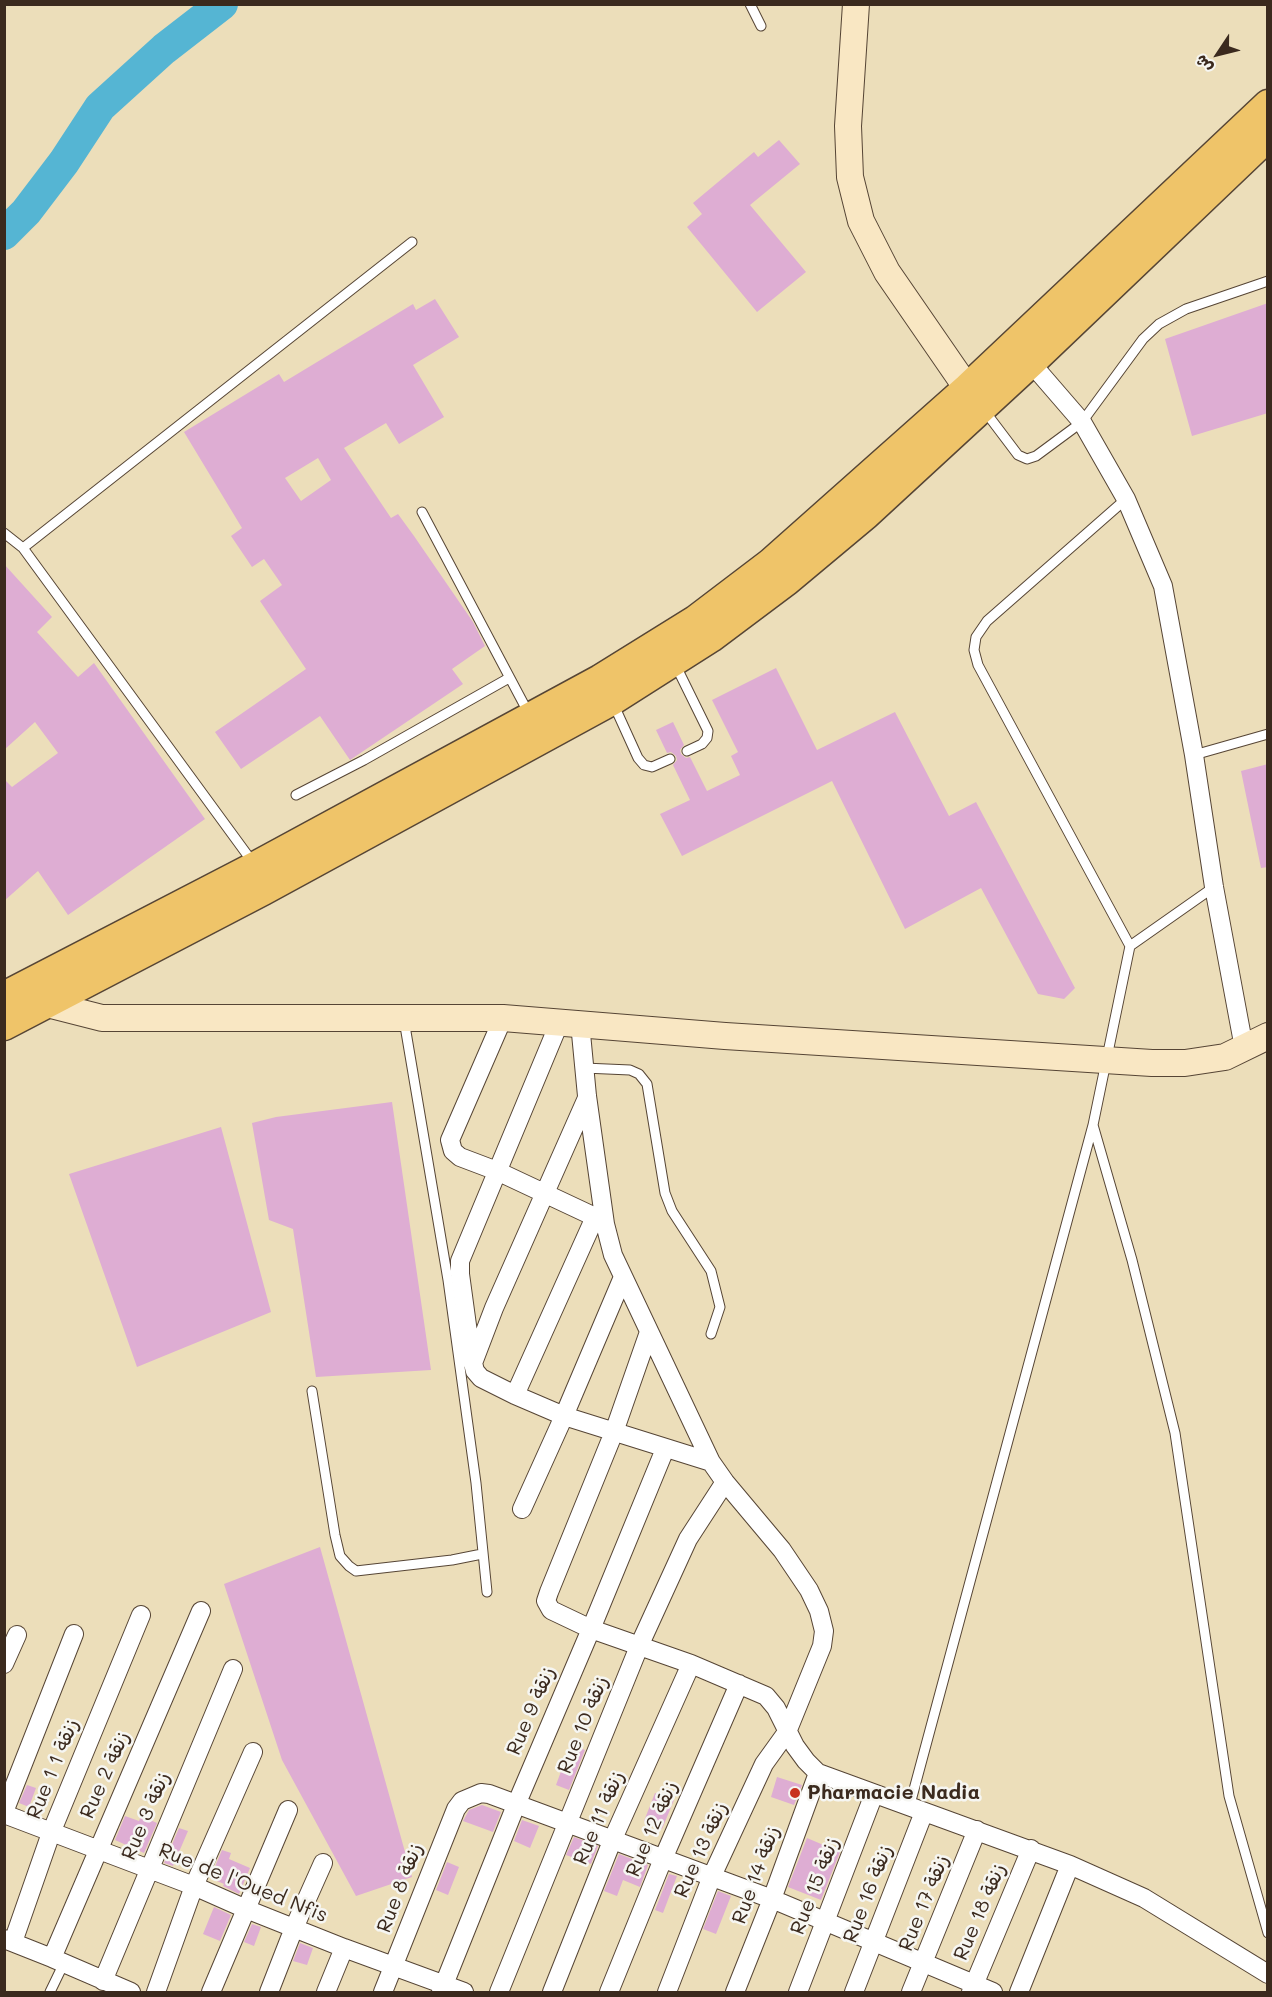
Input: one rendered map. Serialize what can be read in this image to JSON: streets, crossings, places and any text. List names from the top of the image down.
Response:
{
  "streets": {
    "street": [
      "Rue 9 زنقة",
      "Rue 10 زنقة",
      "Rue 1 زنقة 1",
      "Rue 2 زنقة",
      "Rue 3 زنقة",
      "Rue 11 زنقة",
      "Rue 12 زنقة",
      "Rue 13 زنقة",
      "Rue 14 زنقة",
      "Rue de l'Oued Nfis",
      "Rue 15 زنقة",
      "Rue 8 زنقة",
      "Rue 16 زنقة",
      "Rue 17 زنقة",
      "Rue 18 زنقة"
    ]
  },
  "crossings": [
    ["Rue 9 زنقة", "Rue de l'Oued Nfis"],
    ["Rue 9 زنقة", "Rue 8 زنقة"],
    ["Rue 10 زنقة", "Rue 13 زنقة"],
    ["Rue 1 زنقة 1", "Rue de l'Oued Nfis"],
    ["Rue 2 زنقة", "Rue de l'Oued Nfis"],
    ["Rue 3 زنقة", "Rue de l'Oued Nfis"],
    ["Rue de l'Oued Nfis", "Rue 8 زنقة"]
  ],
  "places": ["Pharmacie Nadia"],
  "north": "bottom left"
}
